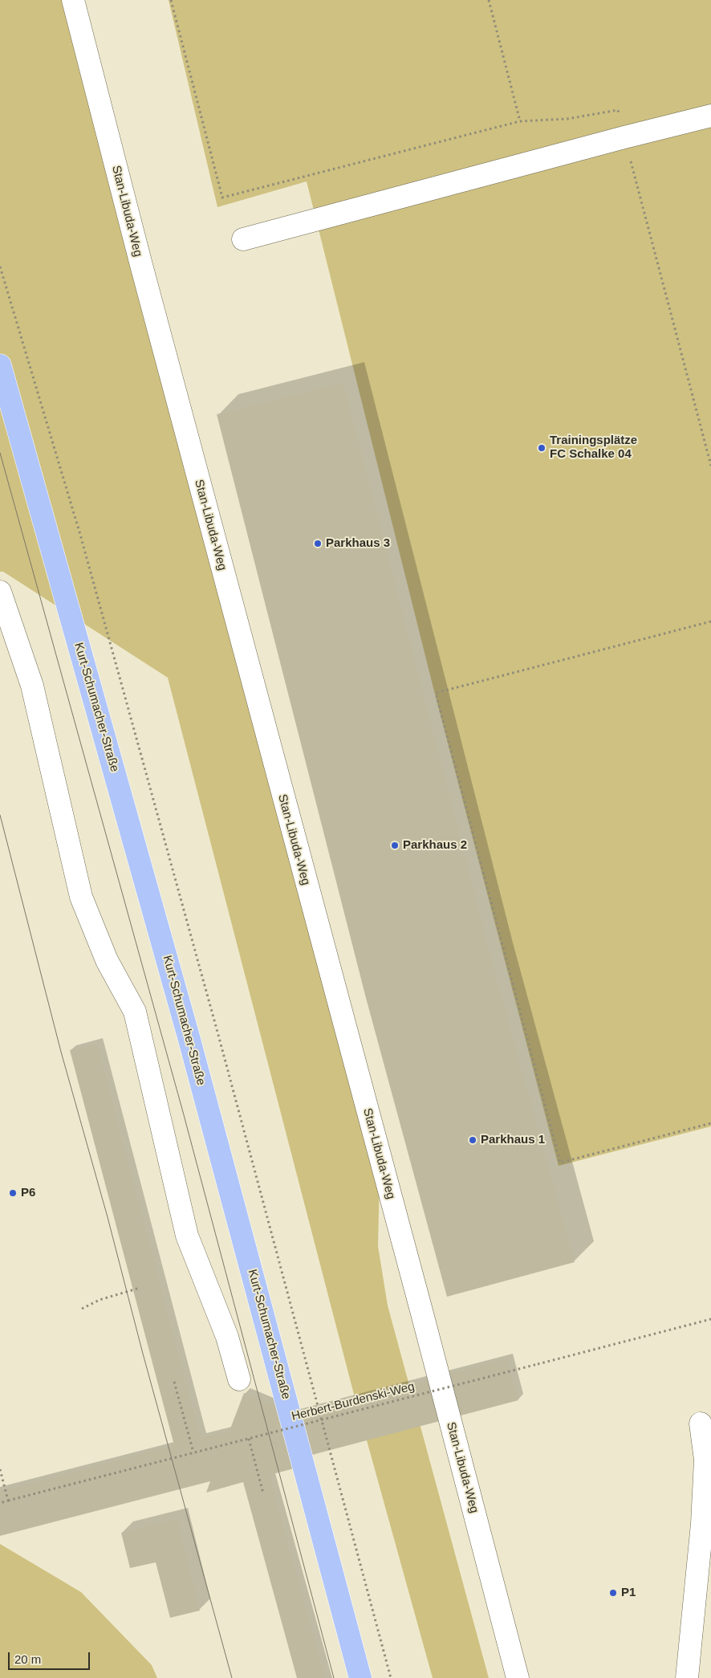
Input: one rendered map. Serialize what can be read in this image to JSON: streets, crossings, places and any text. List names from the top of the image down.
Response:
{
  "streets": {
    "main road": ["Kurt-Schumacher-Straße"],
    "street": ["Stan-Libuda-Weg"],
    "path": ["Herbert-Burdenski-Weg"]
  },
  "places": [
    "Trainingsplätze FC Schalke 04",
    "Parkhaus 3",
    "Parkhaus 2",
    "Parkhaus 1",
    "P6",
    "P1"
  ],
  "scale_bar": "20 m"
}
